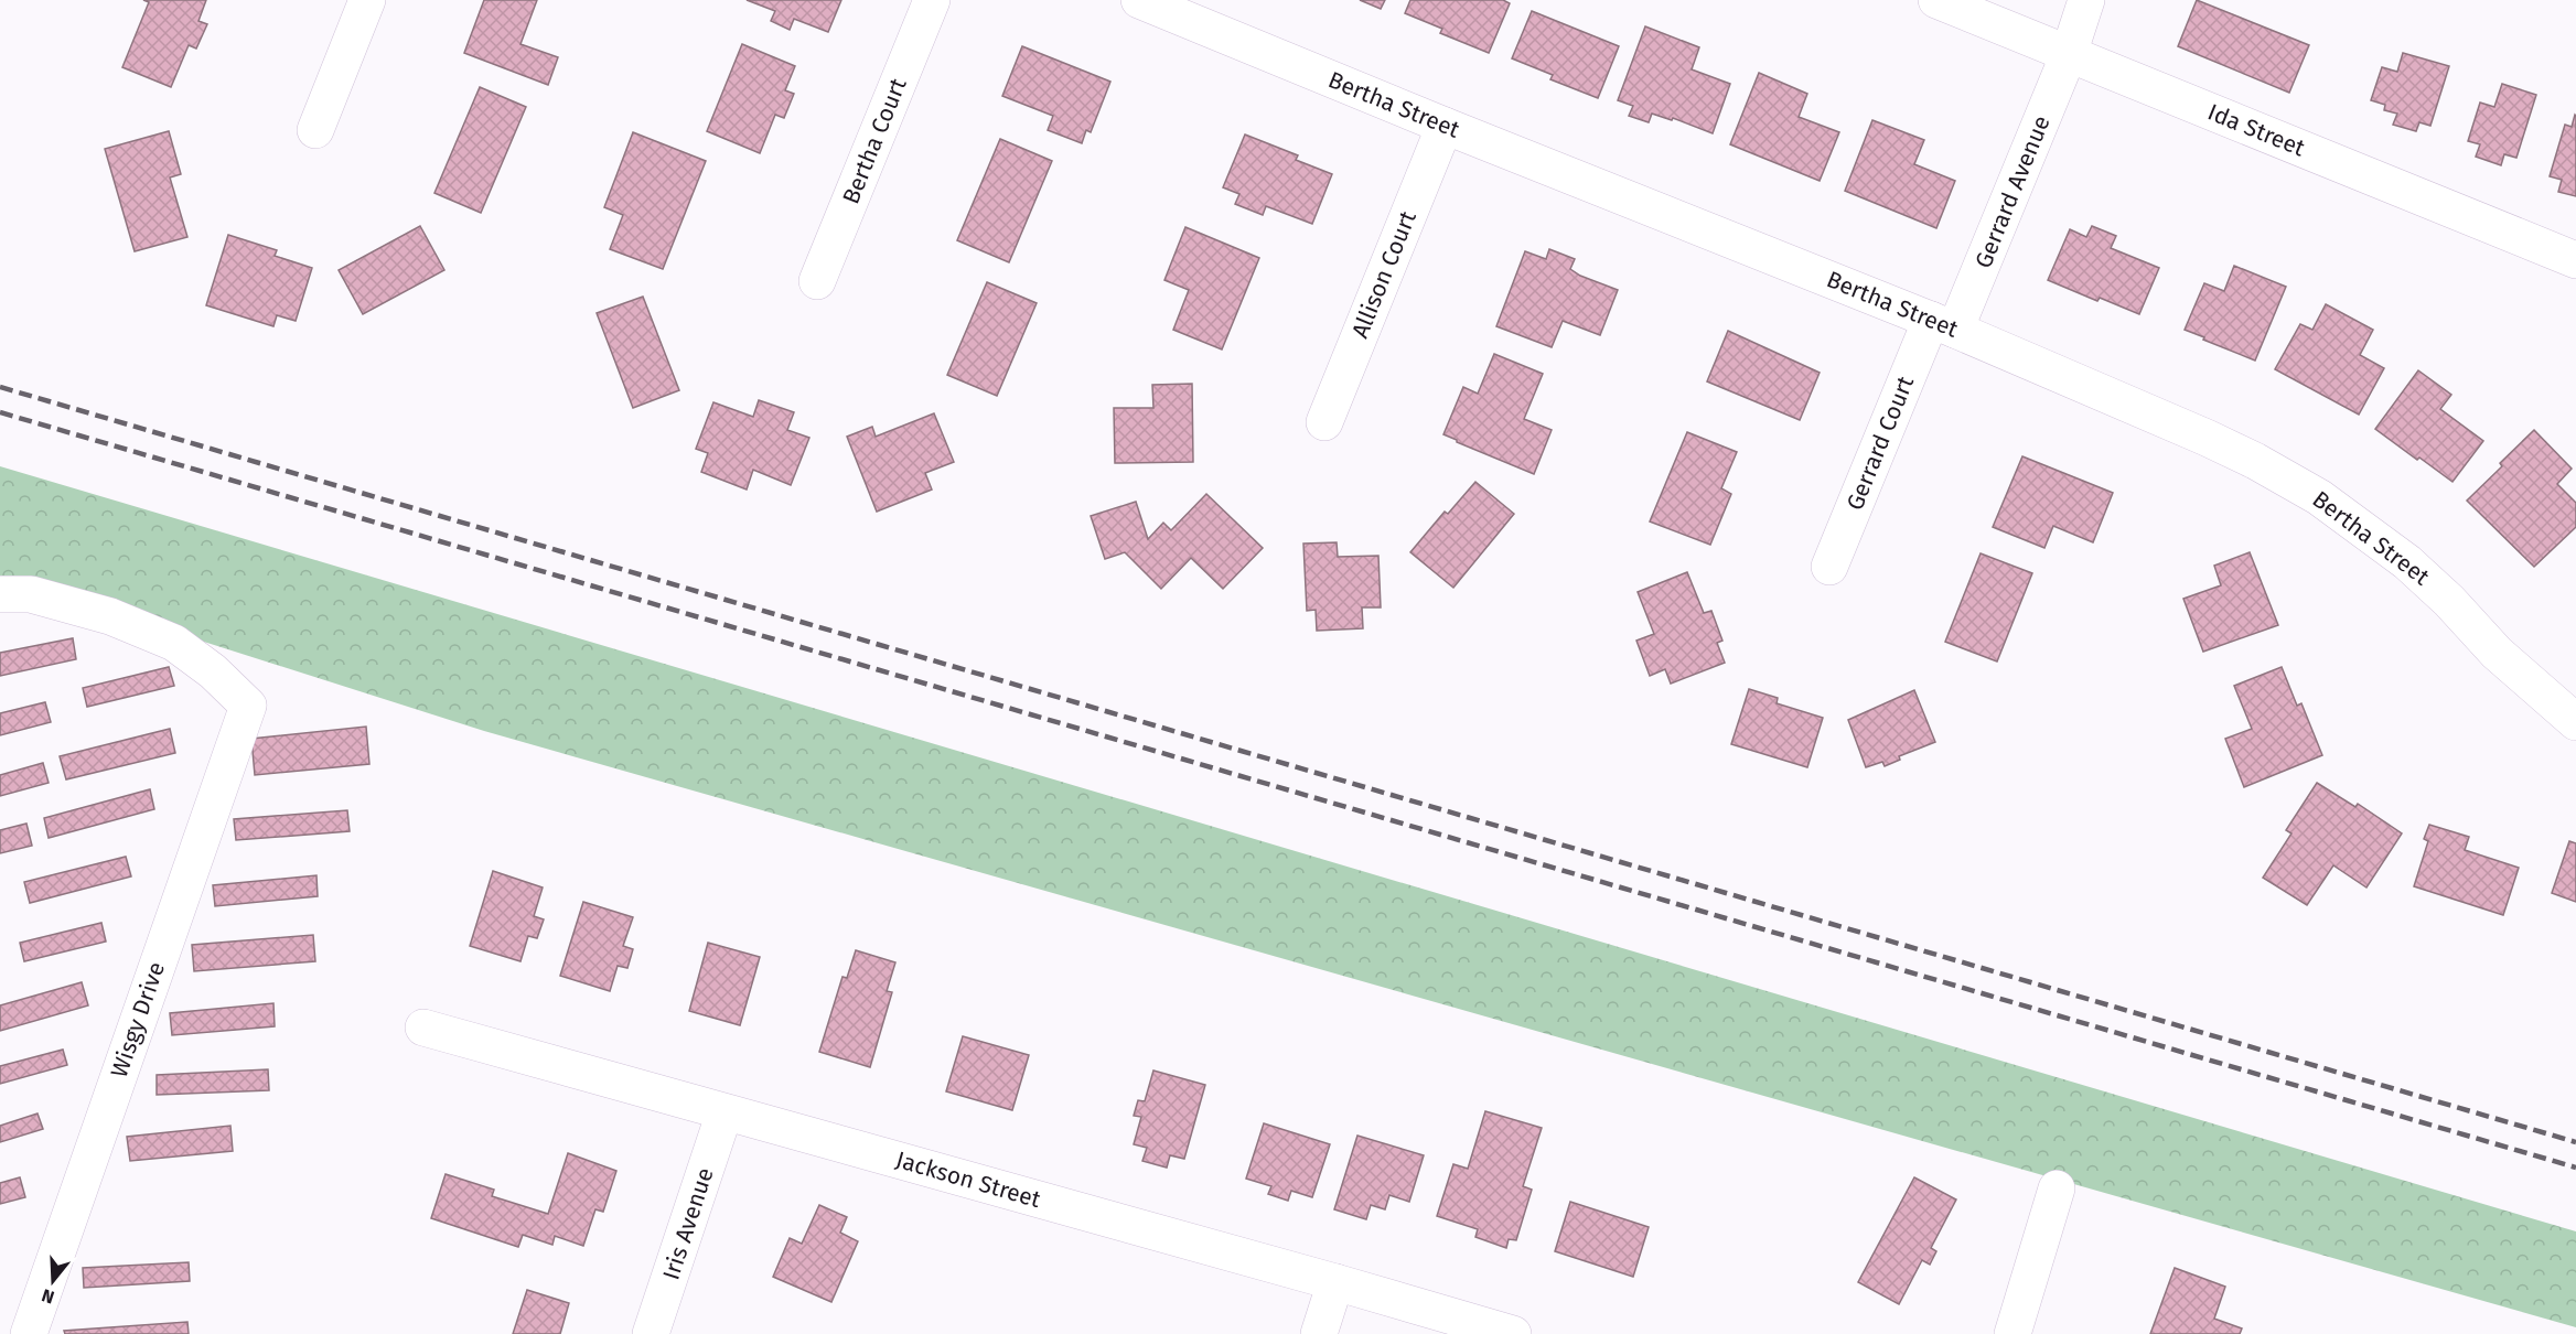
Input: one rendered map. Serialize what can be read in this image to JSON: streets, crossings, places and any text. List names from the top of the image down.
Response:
{
  "streets": {
    "street": [
      "Bertha Street",
      "Ida Street",
      "Bertha Court",
      "Gerrard Avenue",
      "Allison Court",
      "Gerrard Court",
      "Wisgy Drive",
      "Jackson Street",
      "Iris Avenue"
    ]
  },
  "crossings": [
    ["Bertha Street", "Gerrard Avenue"],
    ["Bertha Street", "Allison Court"],
    ["Bertha Street", "Gerrard Court"],
    ["Ida Street", "Gerrard Avenue"],
    ["Gerrard Avenue", "Gerrard Court"],
    ["Jackson Street", "Iris Avenue"]
  ],
  "north": "bottom"
}
